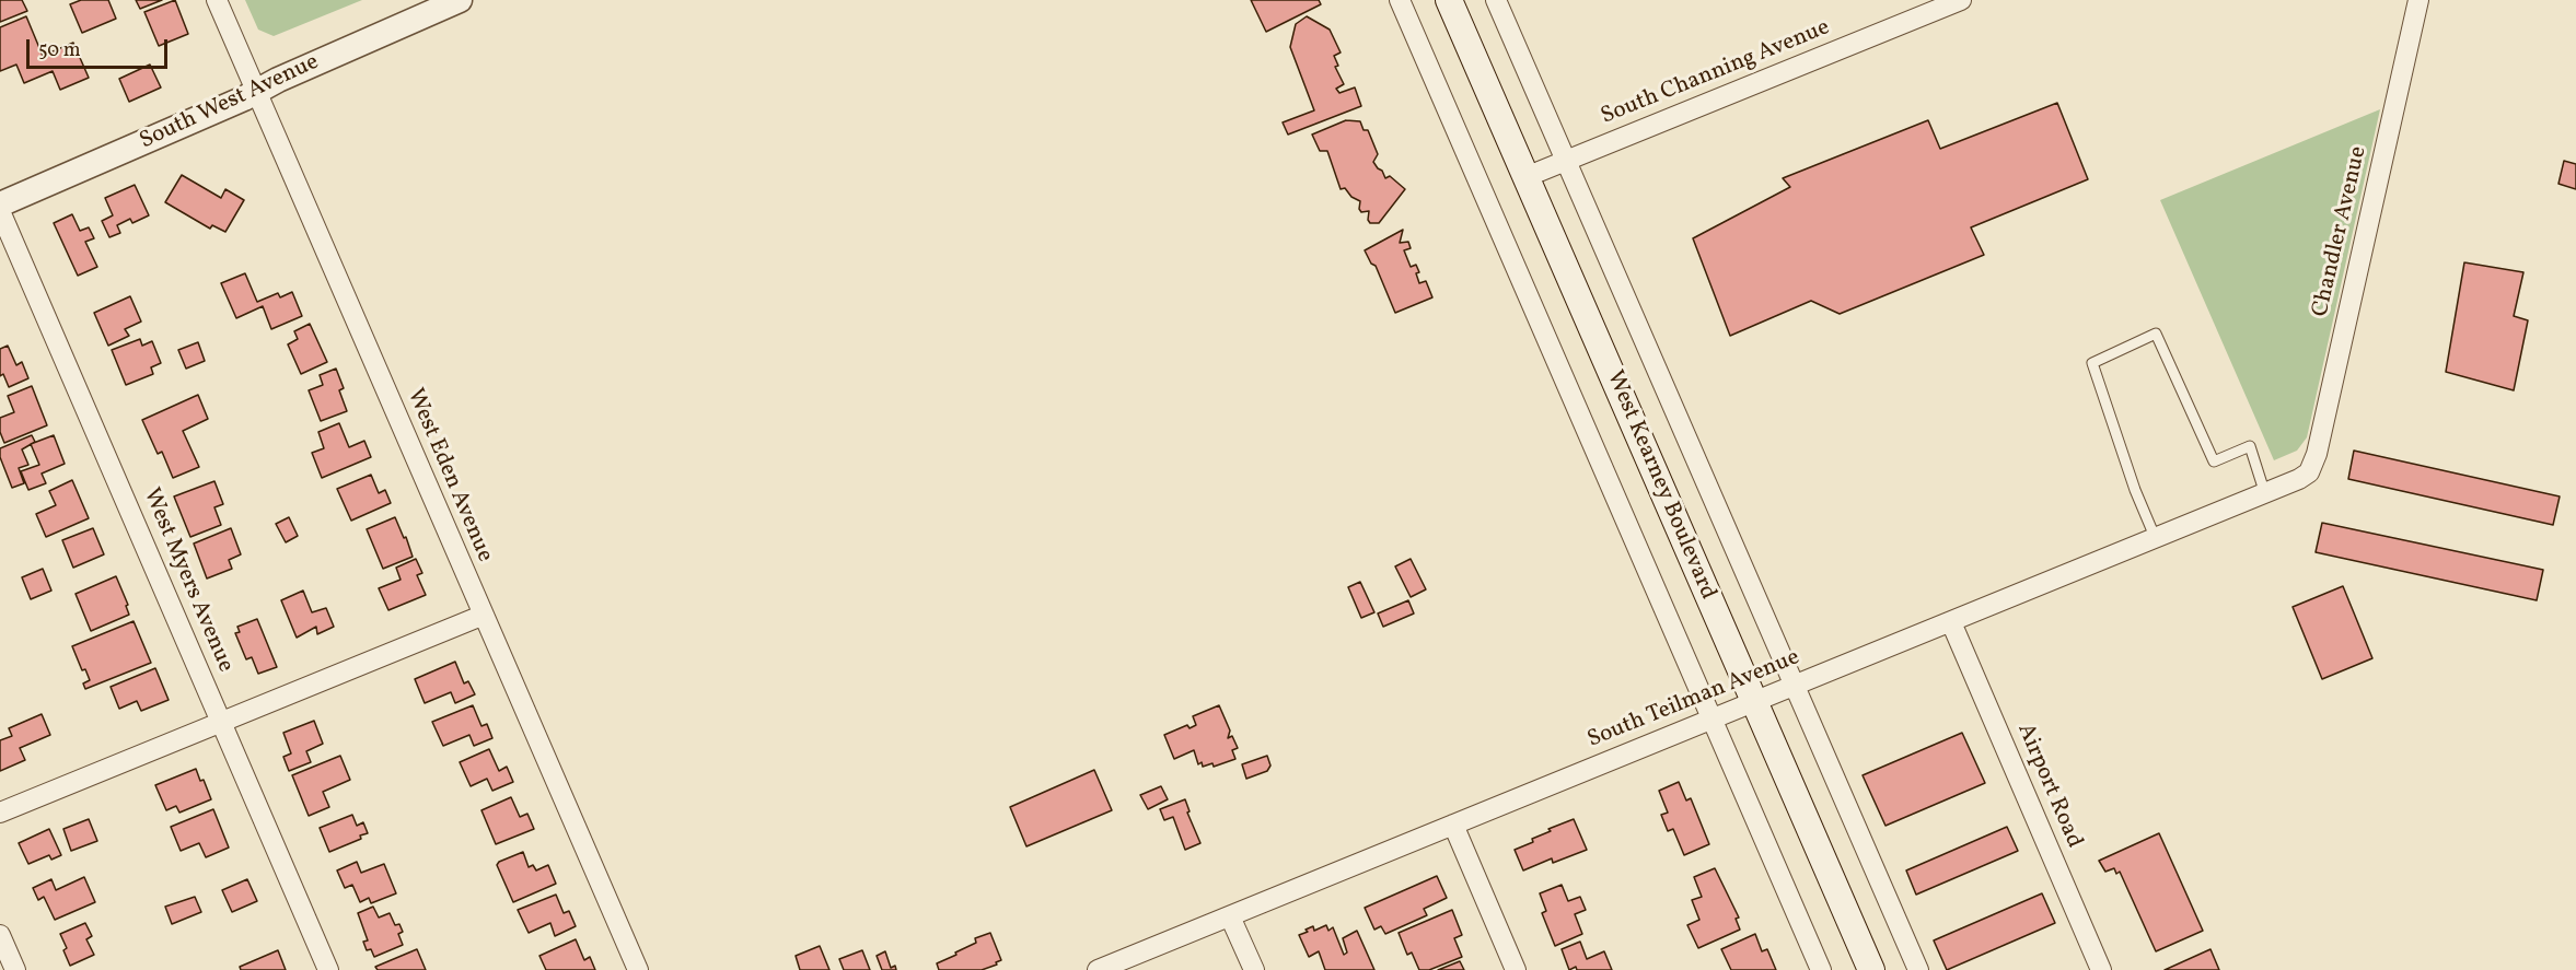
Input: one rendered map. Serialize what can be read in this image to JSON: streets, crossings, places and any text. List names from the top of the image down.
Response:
{
  "streets": {
    "main road": ["West Kearney Boulevard"],
    "street": [
      "South Channing Avenue",
      "South West Avenue",
      "Chandler Avenue",
      "West Eden Avenue",
      "West Myers Avenue",
      "South Teilman Avenue",
      "Airport Road"
    ]
  },
  "crossings": [
    ["South Channing Avenue", "West Kearney Boulevard"],
    ["South West Avenue", "West Eden Avenue"],
    ["Chandler Avenue", "South Teilman Avenue"],
    ["West Kearney Boulevard", "South Teilman Avenue"],
    ["South Teilman Avenue", "Airport Road"]
  ],
  "scale_bar": "50 m"
}
